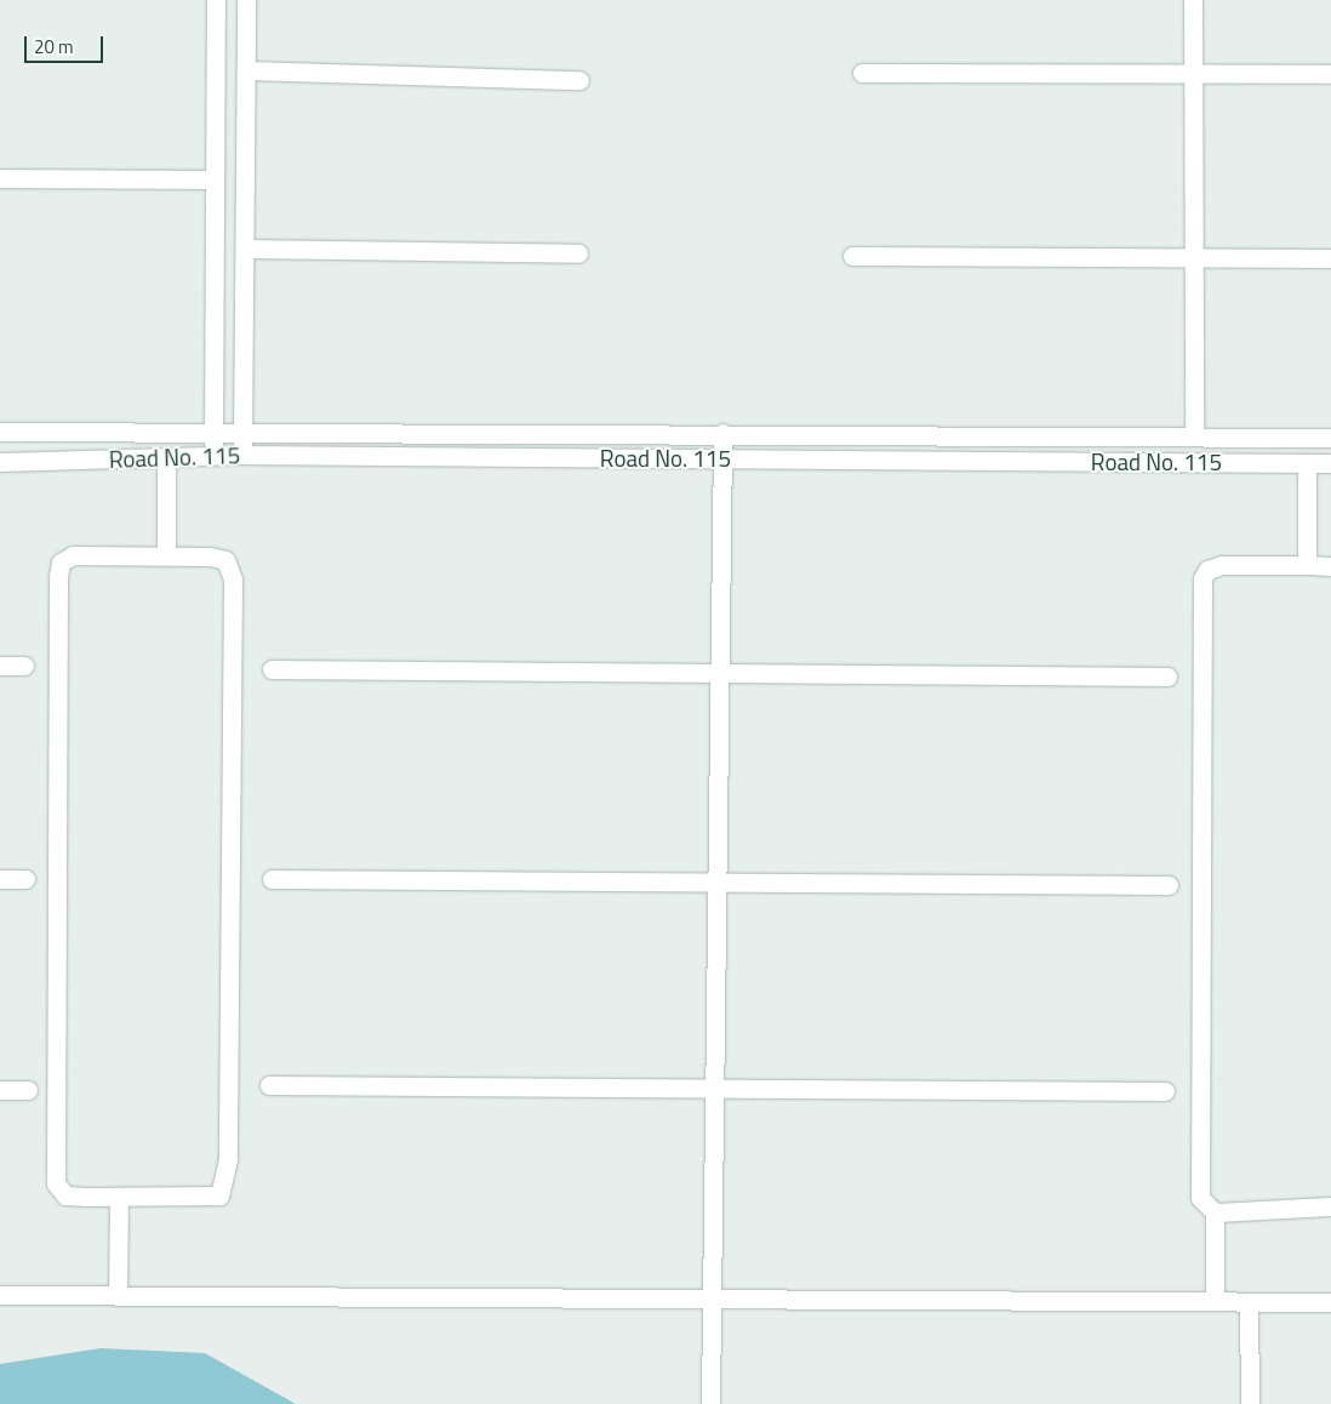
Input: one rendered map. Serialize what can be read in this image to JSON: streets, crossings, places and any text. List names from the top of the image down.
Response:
{
  "streets": {
    "street": ["Road No. 115"]
  },
  "scale_bar": "20 m"
}
